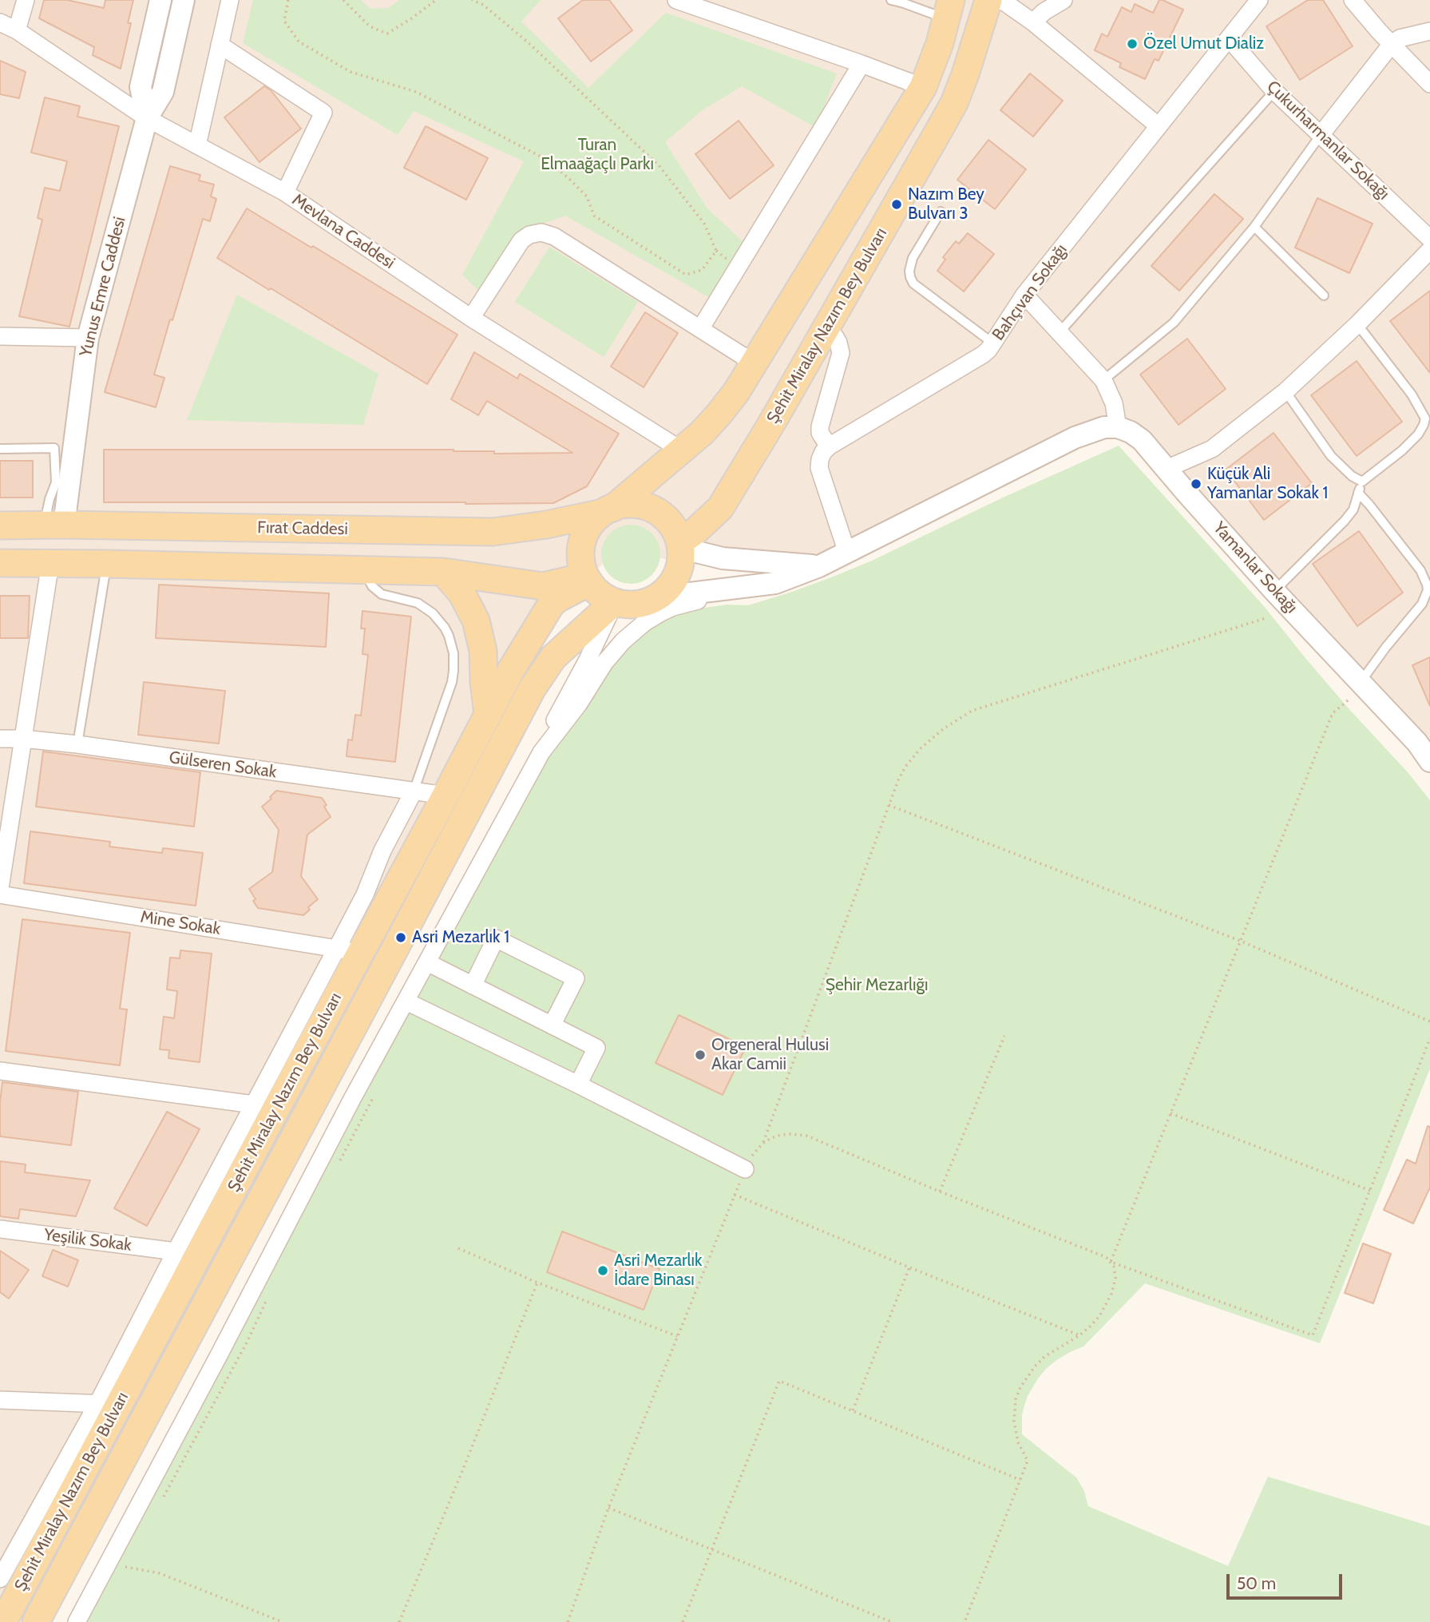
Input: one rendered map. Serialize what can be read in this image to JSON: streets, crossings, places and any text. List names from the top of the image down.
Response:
{
  "streets": {
    "main road": ["Şehit Miralay Nazım Bey Bulvarı", "Fırat Caddesi"],
    "street": [
      "Çukurharmanlar Sokağı",
      "Mevlana Caddesi",
      "Yunus Emre Caddesi",
      "Bahçıvan Sokağı",
      "Yamanlar Sokağı",
      "Gülseren Sokak",
      "Mine Sokak",
      "Yeşilik Sokak"
    ]
  },
  "crossings": [
    ["Çukurharmanlar Sokağı", "Bahçıvan Sokağı"],
    ["Mevlana Caddesi", "Yunus Emre Caddesi"],
    ["Yunus Emre Caddesi", "Fırat Caddesi"],
    ["Şehit Miralay Nazım Bey Bulvarı", "Fırat Caddesi"],
    ["Şehit Miralay Nazım Bey Bulvarı", "Gülseren Sokak"],
    ["Şehit Miralay Nazım Bey Bulvarı", "Mine Sokak"]
  ],
  "parks": ["Turan Elmaağaçlı Parkı", "Şehir Mezarlığı"],
  "places": [
    "Özel Umut Dializ",
    "Nazım Bey Bulvarı 3",
    "Küçük Ali Yamanlar Sokak 1",
    "Asri Mezarlık 1",
    "Orgeneral Hulusi Akar Camii",
    "Asri Mezarlık İdare Binası"
  ],
  "scale_bar": "50 m"
}
